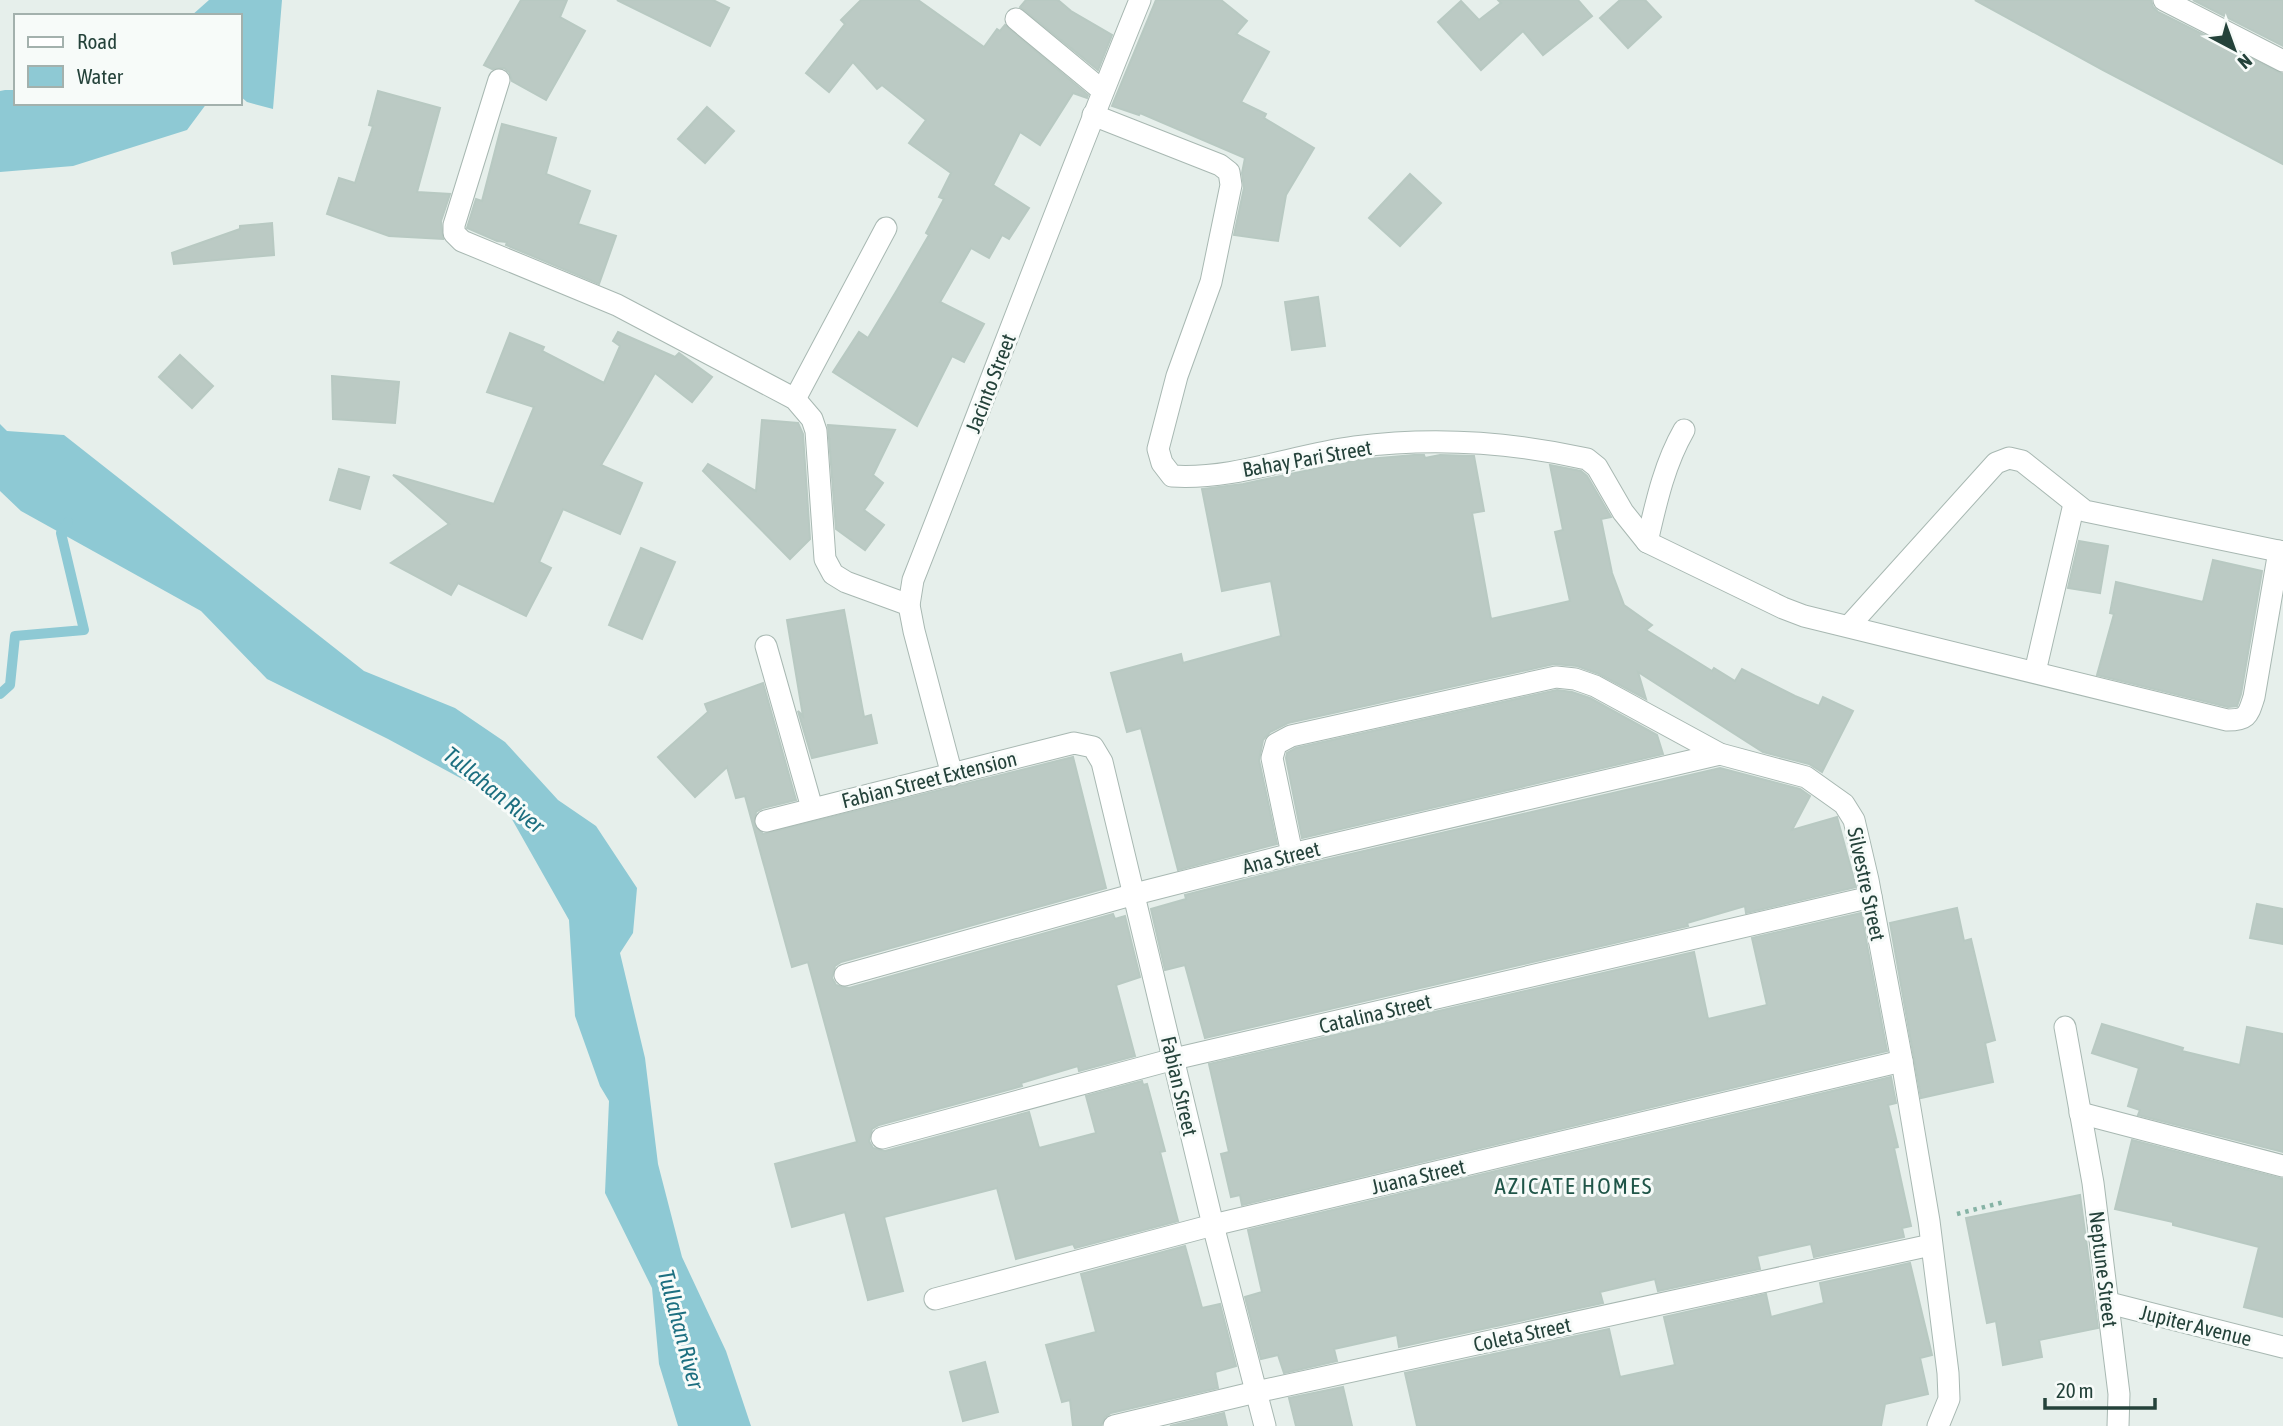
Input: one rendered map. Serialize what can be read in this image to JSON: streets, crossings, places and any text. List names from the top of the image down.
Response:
{
  "streets": {
    "street": [
      "Jacinto Street",
      "Bahay Pari Street",
      "Fabian Street Extension",
      "Ana Street",
      "Silvestre Street",
      "Catalina Street",
      "Fabian Street",
      "Juana Street",
      "Neptune Street",
      "Jupiter Avenue",
      "Coleta Street"
    ]
  },
  "crossings": [
    ["Jacinto Street", "Bahay Pari Street"],
    ["Jacinto Street", "Fabian Street Extension"],
    ["Fabian Street Extension", "Fabian Street"],
    ["Ana Street", "Silvestre Street"],
    ["Ana Street", "Fabian Street"],
    ["Silvestre Street", "Catalina Street"],
    ["Silvestre Street", "Juana Street"],
    ["Silvestre Street", "Coleta Street"],
    ["Catalina Street", "Fabian Street"],
    ["Fabian Street", "Juana Street"],
    ["Fabian Street", "Coleta Street"],
    ["Neptune Street", "Jupiter Avenue"]
  ],
  "districts": ["AZICATE HOMES"],
  "water": ["Tullahan River"],
  "legend": ["Road", "Water"],
  "scale_bar": "20 m",
  "north": "bottom right"
}
